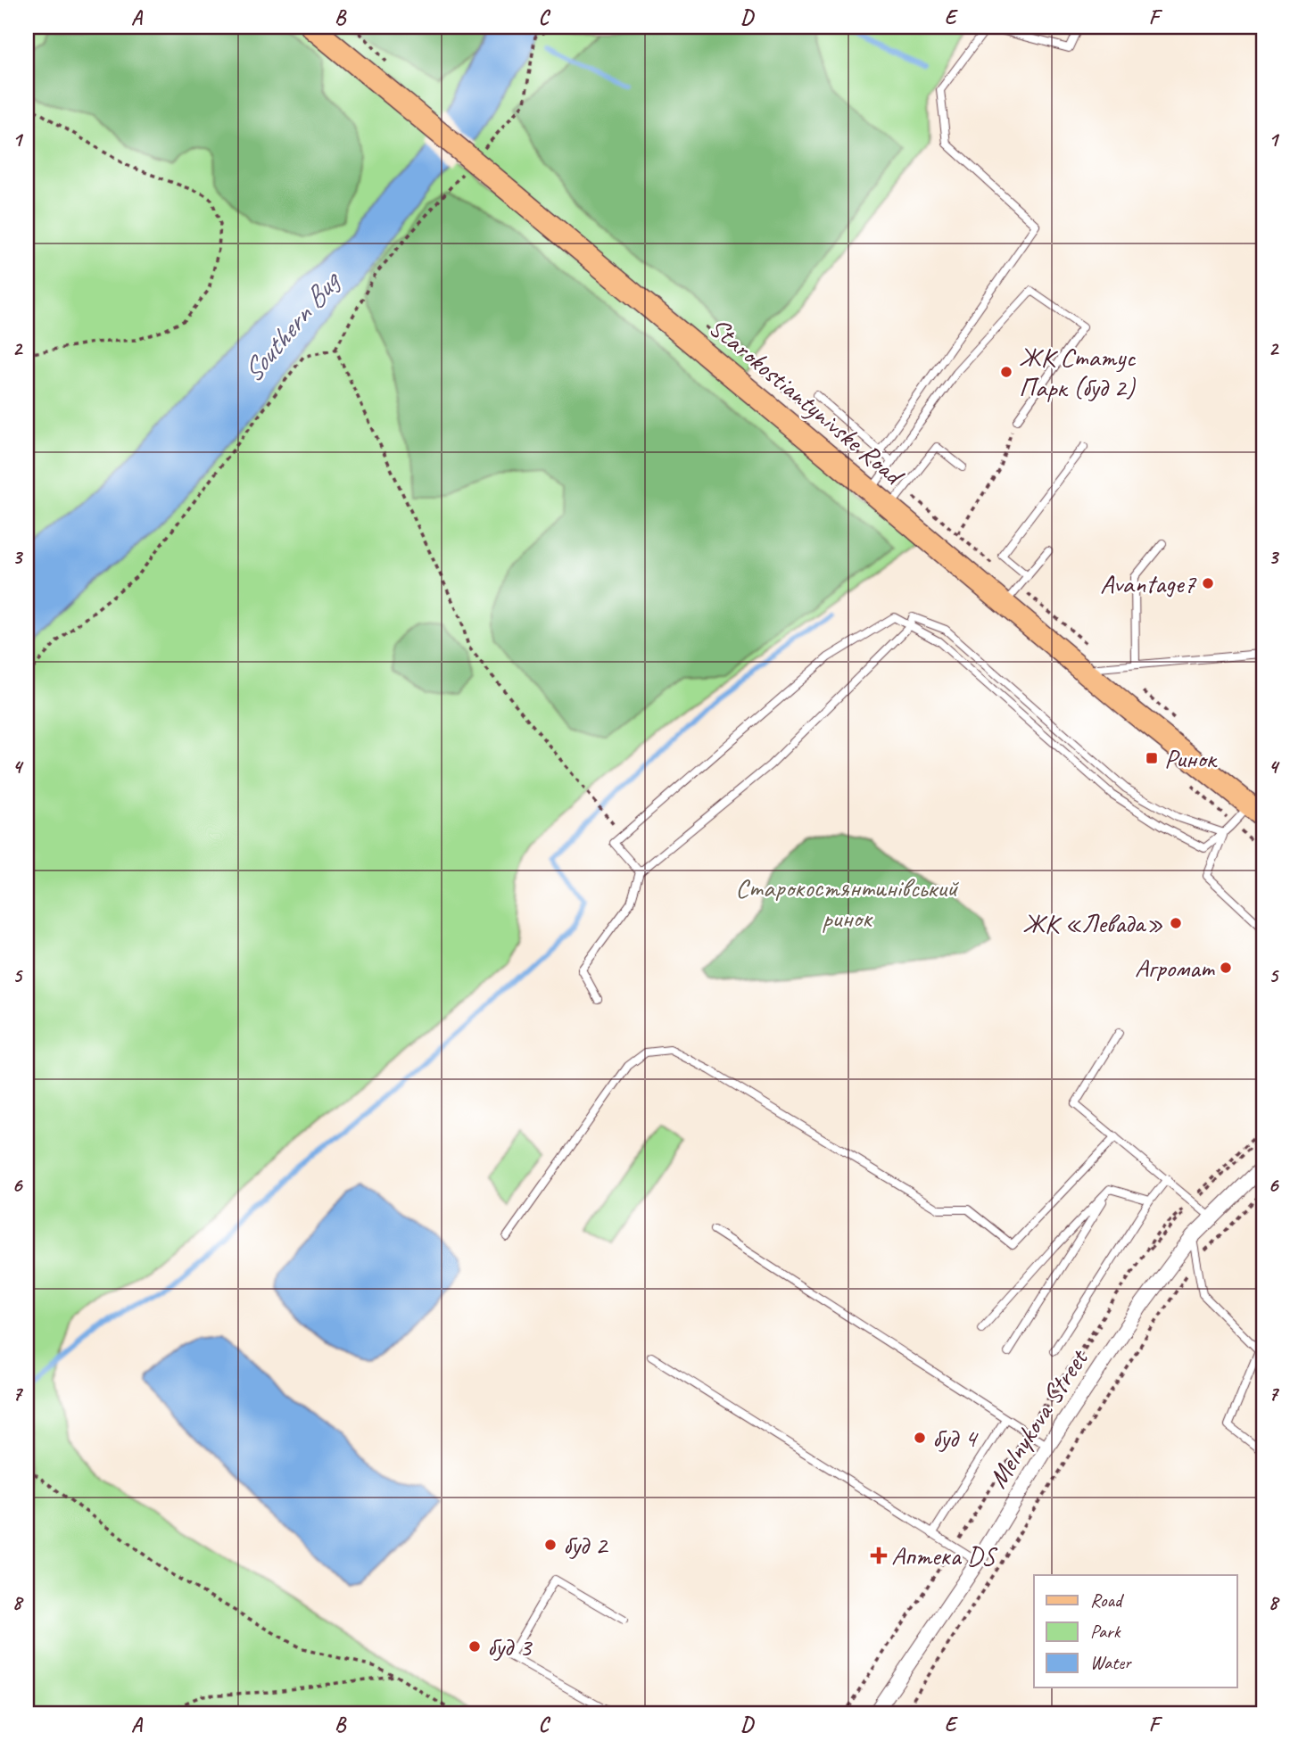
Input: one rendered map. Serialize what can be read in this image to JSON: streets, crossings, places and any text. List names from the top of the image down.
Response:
{
  "streets": {
    "main road": ["Starokostiantynivske Road"],
    "street": ["Melnykova Street"]
  },
  "water": ["Southern Bug"],
  "parks": ["Старокостянтинівський ринок"],
  "places": {
    "other": [
      "ЖК Статус Парк (буд 2)",
      "Avantage7",
      "ЖК «Левада»",
      "Агромат",
      "буд 4",
      "буд 2",
      "буд 3"
    ],
    "transit": ["Ринок"],
    "health": ["Аптека DS"]
  },
  "legend": ["Road", "Park", "Water"],
  "grid": {
    "columns": [
      "A",
      "B",
      "C",
      "D",
      "E",
      "F"
    ],
    "rows": [
      "1",
      "2",
      "3",
      "4",
      "5",
      "6",
      "7",
      "8"
    ]
  }
}
